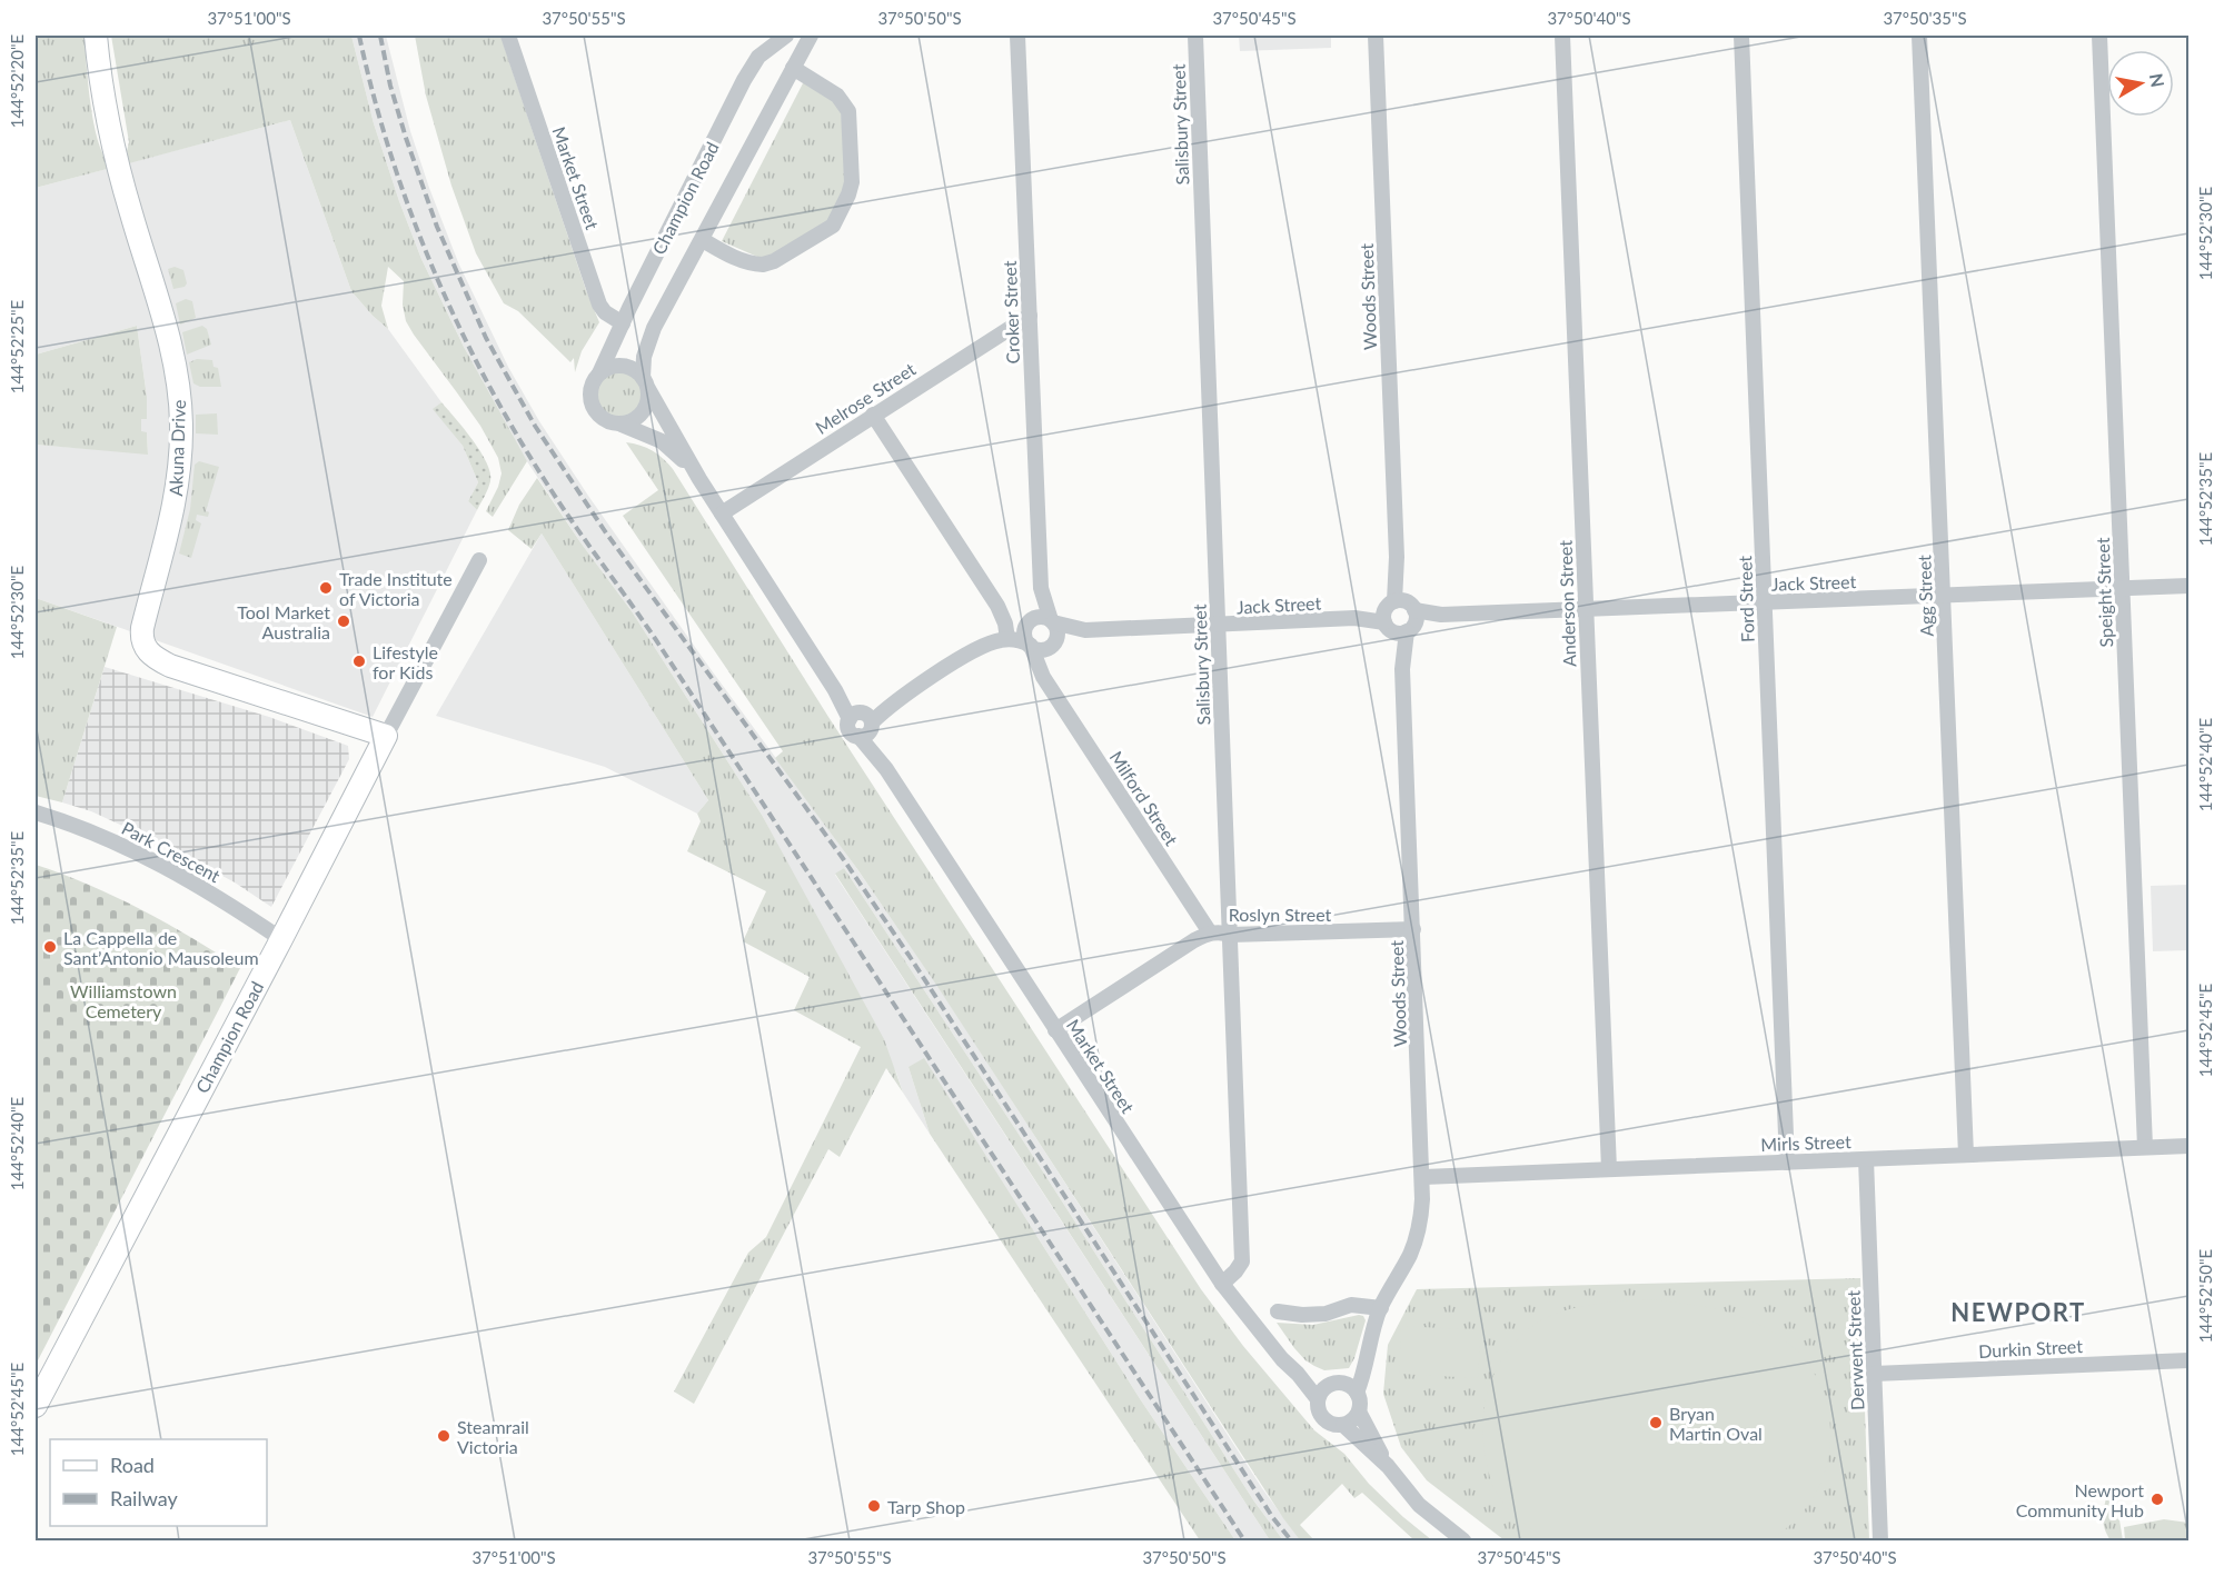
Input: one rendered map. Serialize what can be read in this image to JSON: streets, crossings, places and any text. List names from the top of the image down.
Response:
{
  "streets": {
    "street": [
      "Salisbury Street",
      "Market Street",
      "Champion Road",
      "Woods Street",
      "Croker Street",
      "Melrose Street",
      "Akuna Drive",
      "Jack Street",
      "Speight Street",
      "Agg Street",
      "Ford Street",
      "Anderson Street",
      "Milford Street",
      "Park Crescent",
      "Roslyn Street",
      "Mirls Street",
      "Durkin Street",
      "Derwent Street"
    ]
  },
  "crossings": [
    ["Salisbury Street", "Market Street"],
    ["Salisbury Street", "Jack Street"],
    ["Salisbury Street", "Roslyn Street"],
    ["Market Street", "Champion Road"],
    ["Market Street", "Woods Street"],
    ["Market Street", "Melrose Street"],
    ["Market Street", "Roslyn Street"],
    ["Champion Road", "Akuna Drive"],
    ["Champion Road", "Park Crescent"],
    ["Woods Street", "Jack Street"],
    ["Woods Street", "Roslyn Street"],
    ["Woods Street", "Mirls Street"],
    ["Croker Street", "Melrose Street"],
    ["Croker Street", "Jack Street"],
    ["Croker Street", "Milford Street"],
    ["Jack Street", "Speight Street"],
    ["Jack Street", "Agg Street"],
    ["Jack Street", "Ford Street"],
    ["Jack Street", "Anderson Street"],
    ["Jack Street", "Milford Street"],
    ["Speight Street", "Mirls Street"],
    ["Agg Street", "Mirls Street"],
    ["Ford Street", "Mirls Street"],
    ["Anderson Street", "Mirls Street"],
    ["Milford Street", "Roslyn Street"],
    ["Mirls Street", "Derwent Street"],
    ["Durkin Street", "Derwent Street"]
  ],
  "districts": ["NEWPORT"],
  "parks": ["Williamstown Cemetery"],
  "places": [
    "Trade Institute of Victoria",
    "Tool Market Australia",
    "Lifestyle for Kids",
    "La Cappella de Sant’Antonio Mausoleum",
    "Bryan Martin Oval",
    "Steamrail Victoria",
    "Newport Community Hub",
    "Tarp Shop"
  ],
  "legend": ["Road", "Railway"],
  "north": "right",
  "coordinates": [
    "37°51'00\"S",
    "37°50'55\"S",
    "37°50'50\"S",
    "37°50'45\"S",
    "37°50'40\"S",
    "37°50'35\"S",
    "144°52'20\"E",
    "144°52'30\"E",
    "144°52'25\"E",
    "144°52'35\"E",
    "144°52'40\"E",
    "144°52'45\"E",
    "144°52'50\"E"
  ]
}
